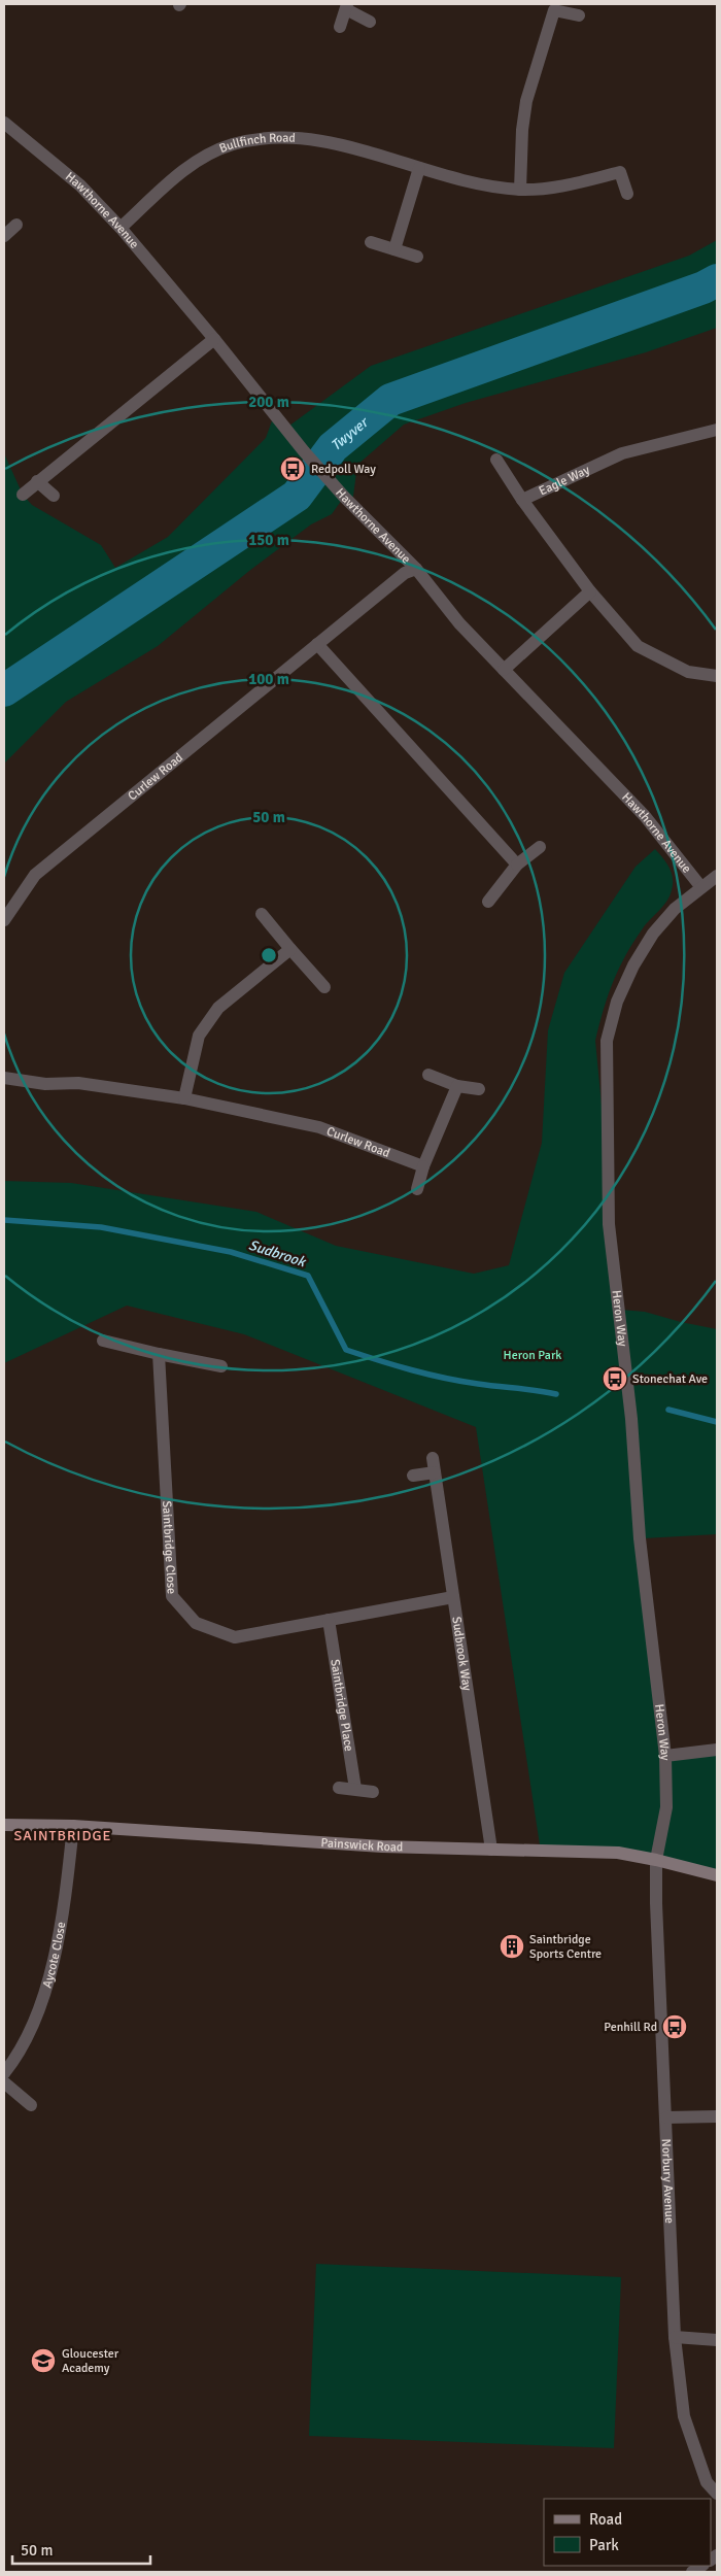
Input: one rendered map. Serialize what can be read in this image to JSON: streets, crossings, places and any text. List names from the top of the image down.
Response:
{
  "streets": {
    "main road": ["Painswick Road"],
    "street": [
      "Bullfinch Road",
      "Hawthorne Avenue",
      "Eagle Way",
      "Curlew Road",
      "Heron Way",
      "Saintbridge Close",
      "Sudbrook Way",
      "Saintbridge Place",
      "Aycote Close",
      "Norbury Avenue"
    ]
  },
  "crossings": [
    ["Bullfinch Road", "Hawthorne Avenue"],
    ["Hawthorne Avenue", "Curlew Road"],
    ["Hawthorne Avenue", "Heron Way"],
    ["Heron Way", "Painswick Road"],
    ["Heron Way", "Norbury Avenue"],
    ["Saintbridge Close", "Sudbrook Way"],
    ["Saintbridge Close", "Saintbridge Place"],
    ["Sudbrook Way", "Painswick Road"],
    ["Painswick Road", "Aycote Close"],
    ["Painswick Road", "Norbury Avenue"]
  ],
  "districts": ["SAINTBRIDGE"],
  "water": ["Twyver", "Sudbrook"],
  "parks": ["Heron Park"],
  "places": {
    "bus stop": ["Redpoll Way", "Stonechat Ave", "Penhill Rd"],
    "building": ["Saintbridge Sports Centre"],
    "school or university": ["Gloucester Academy"]
  },
  "legend": ["Road", "Park"],
  "scale_bar": "50 m",
  "rings": [
    "200 m",
    "150 m",
    "100 m",
    "50 m"
  ]
}
